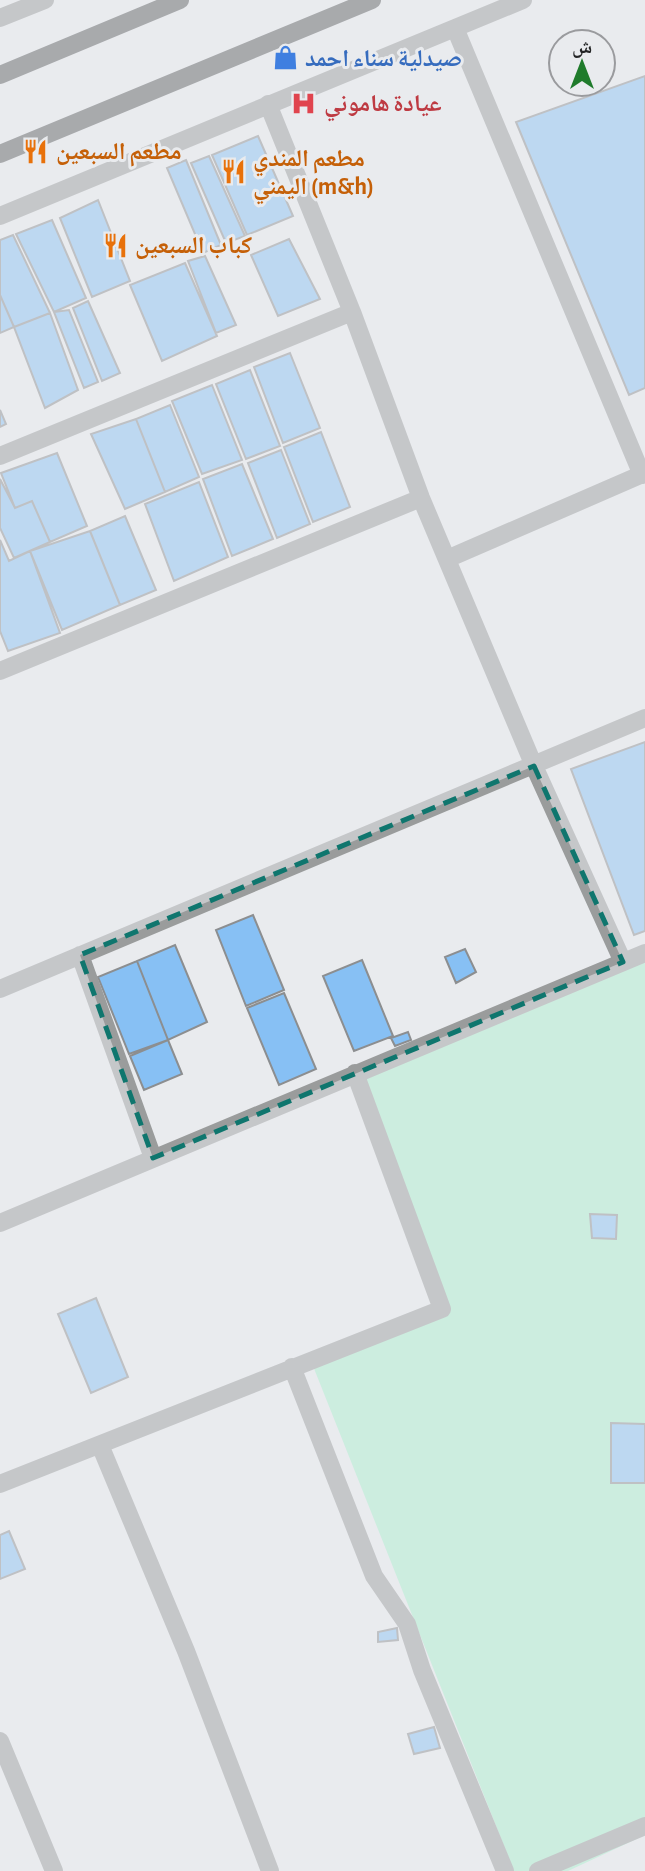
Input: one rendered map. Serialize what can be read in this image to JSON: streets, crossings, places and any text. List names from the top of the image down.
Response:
{
  "places": {
    "shop": ["صيدلية سناء احمد"],
    "hospital": ["عيادة هاموني"],
    "restaurant": ["مطعم السبعين", "مطعم المندي اليمني (m&h)", "كباب السبعين"]
  },
  "north": "top"
}
